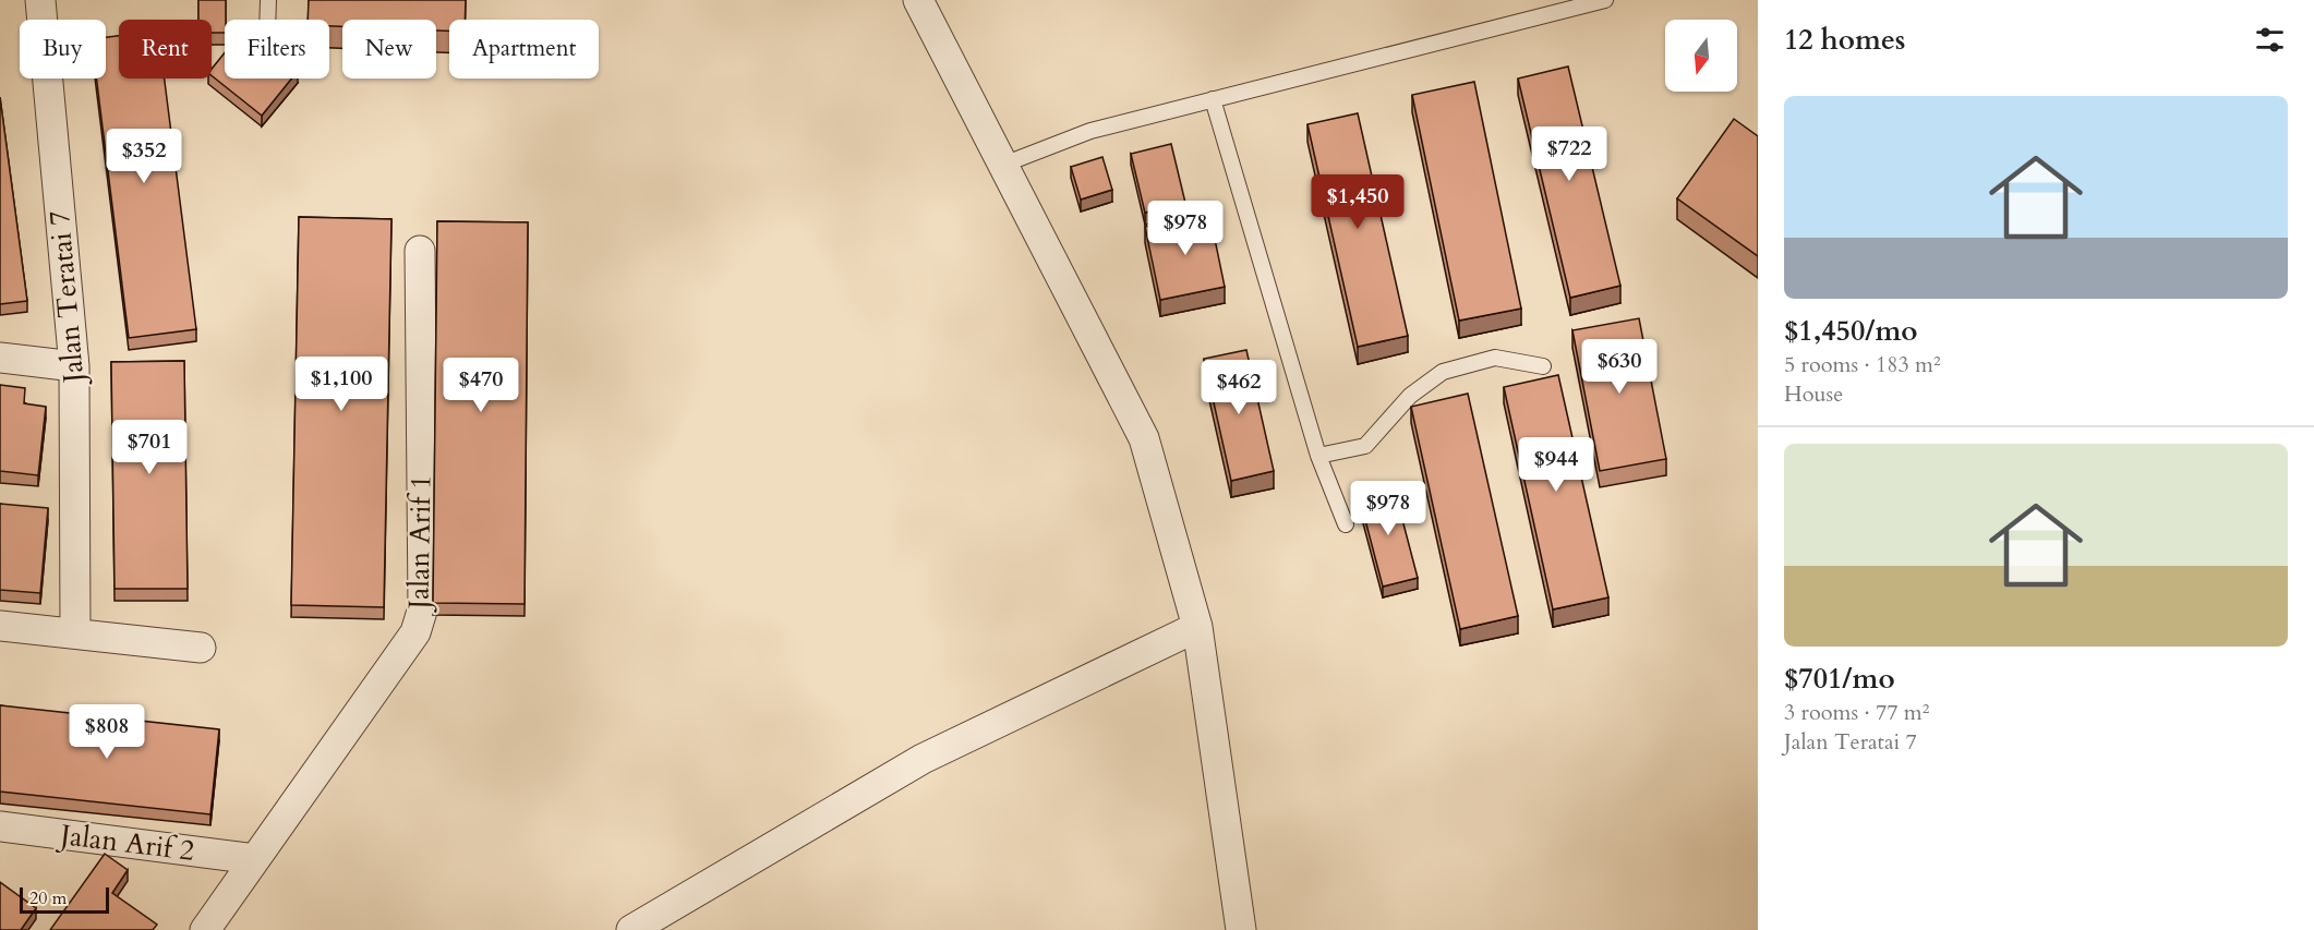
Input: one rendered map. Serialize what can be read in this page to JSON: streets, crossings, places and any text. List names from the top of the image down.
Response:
{
  "streets": {
    "street": ["Jalan Teratai 7", "Jalan Arif 1", "Jalan Arif 2"]
  },
  "crossings": [
    ["Jalan Arif 1", "Jalan Arif 2"]
  ],
  "scale_bar": "20 m",
  "north": "bottom",
  "page": {
    "heading": "12 homes",
    "chip": [
      "Buy",
      "Rent",
      "Filters",
      "New",
      "Apartment"
    ],
    "list": [
      {
        "name": "$1,450/mo",
        "note": "5 rooms · 183 m² · House"
      },
      {
        "name": "$701/mo",
        "note": "3 rooms · 77 m² · Jalan Teratai 7"
      }
    ],
    "price": [
      "$722",
      "$352",
      "$1,450",
      "$978",
      "$630",
      "$1,100",
      "$470",
      "$462",
      "$701",
      "$944",
      "$978",
      "$808"
    ],
    "scale": "20 m"
  }
}
